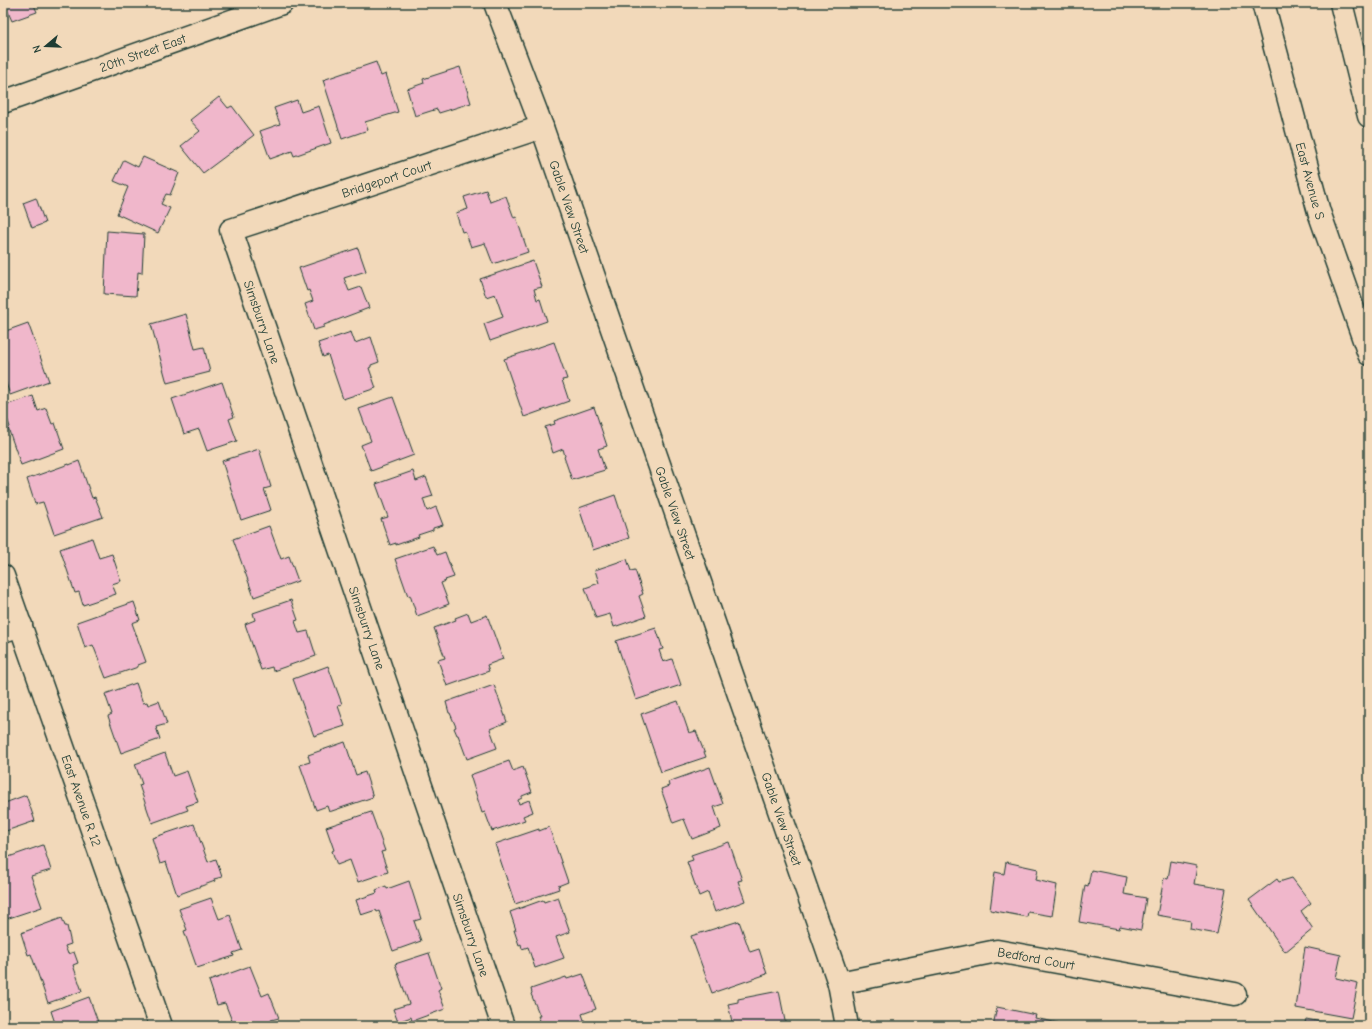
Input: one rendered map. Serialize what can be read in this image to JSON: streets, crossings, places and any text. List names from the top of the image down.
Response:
{
  "streets": {
    "street": [
      "20th Street East",
      "Bridgeport Court",
      "East Avenue S",
      "Gable View Street",
      "Simsburry Lane",
      "East Avenue R 12",
      "Bedford Court"
    ]
  },
  "crossings": [
    ["Bridgeport Court", "Gable View Street"],
    ["Bridgeport Court", "Simsburry Lane"],
    ["Gable View Street", "Bedford Court"]
  ],
  "north": "left"
}
